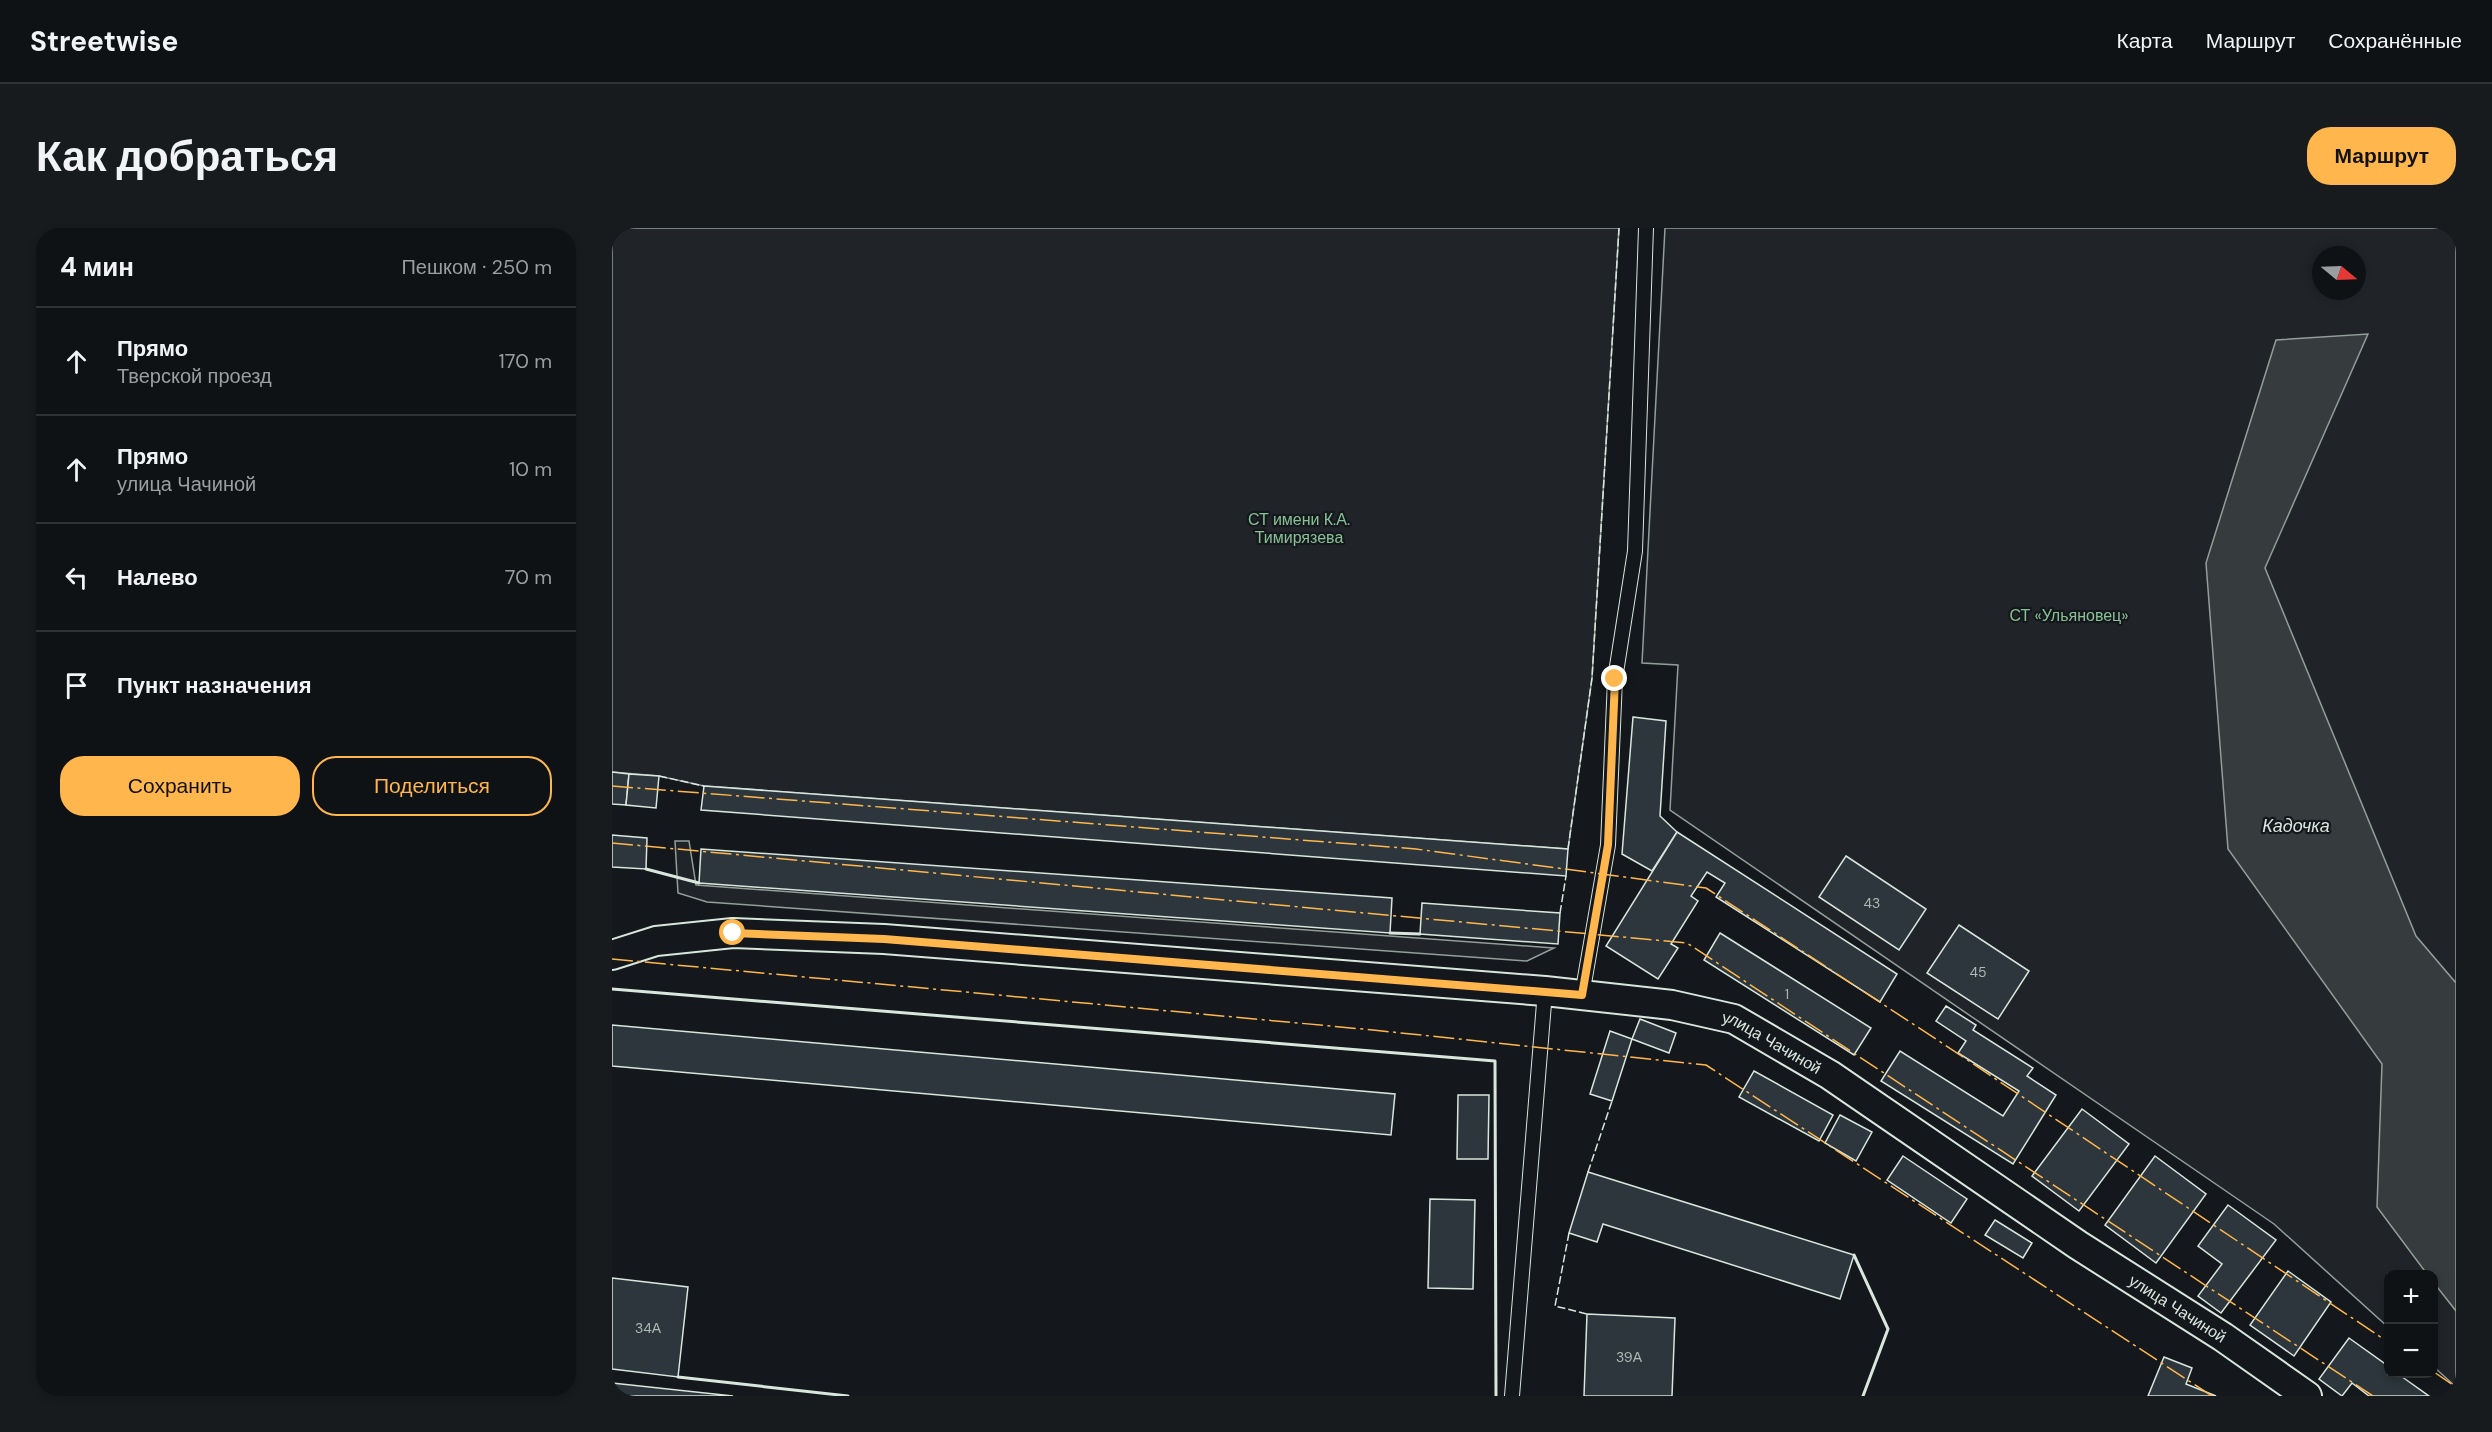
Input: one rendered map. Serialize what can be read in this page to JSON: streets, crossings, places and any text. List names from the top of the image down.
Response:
{
  "streets": {
    "street": ["улица Чачиной"]
  },
  "water": ["Кадочка"],
  "parks": ["СТ имени К.А. Тимирязева", "СТ «Ульяновец»"],
  "house_numbers": [
    "43",
    "45",
    "1",
    "34А",
    "39А"
  ],
  "north": "right",
  "page": {
    "header": "Streetwise",
    "nav": ["Карта", "Маршрут", "Сохранённые"],
    "buttons": [
      "Маршрут",
      ["Сохранить", "Поделиться"]
    ],
    "title": "Как добраться",
    "heading": ["4 мин", "Пешком · 250 m"],
    "list": [
      ["Прямо", "Тверской проезд", "170 m"],
      ["Прямо", "улица Чачиной", "10 m"],
      ["Налево", "70 m"],
      "Пункт назначения"
    ],
    "map_buttons": ["+", "−"]
  }
}
